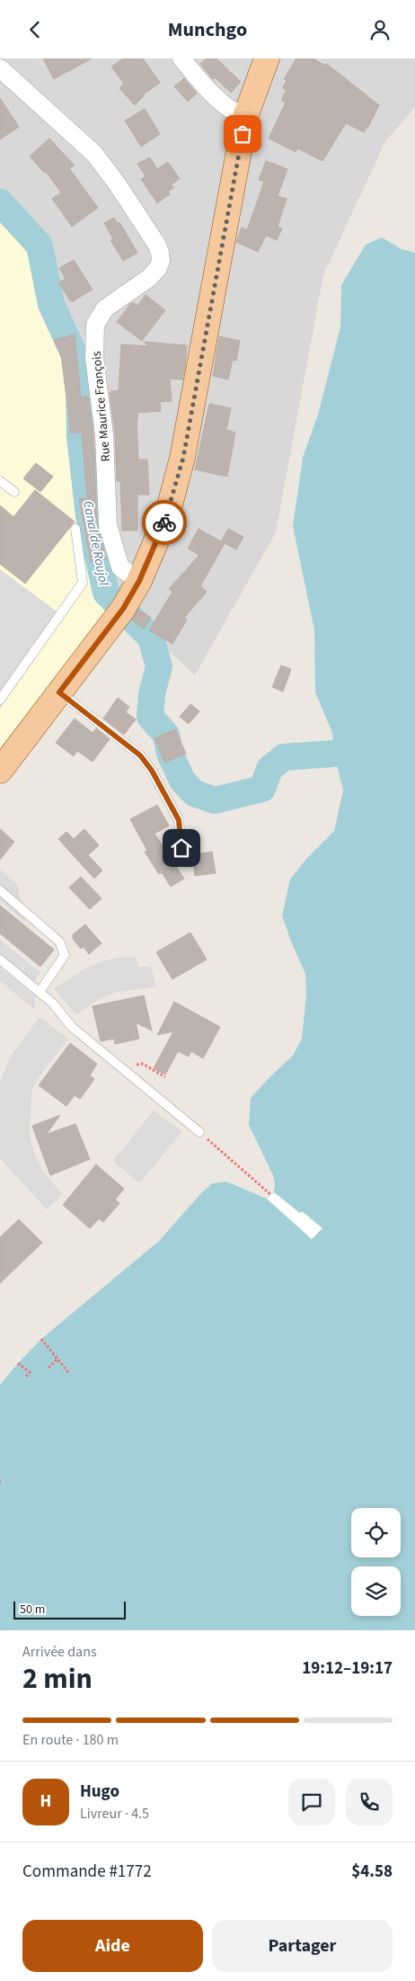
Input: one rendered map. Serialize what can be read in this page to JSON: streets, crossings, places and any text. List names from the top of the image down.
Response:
{
  "streets": {
    "street": ["Rue Maurice François"]
  },
  "water": ["Canal de Roujol"],
  "scale_bar": "50 m",
  "page": {
    "header": "Munchgo",
    "scale": "50 m",
    "heading": ["2 min", "Arrivée dans", "19:12–19:17"],
    "panel": [
      "Hugo",
      "Livreur · 4.5",
      "Commande #1772",
      "$4.58"
    ],
    "bar": "En route · 180 m",
    "round": "H",
    "buttons": ["Aide", "Partager"]
  }
}
